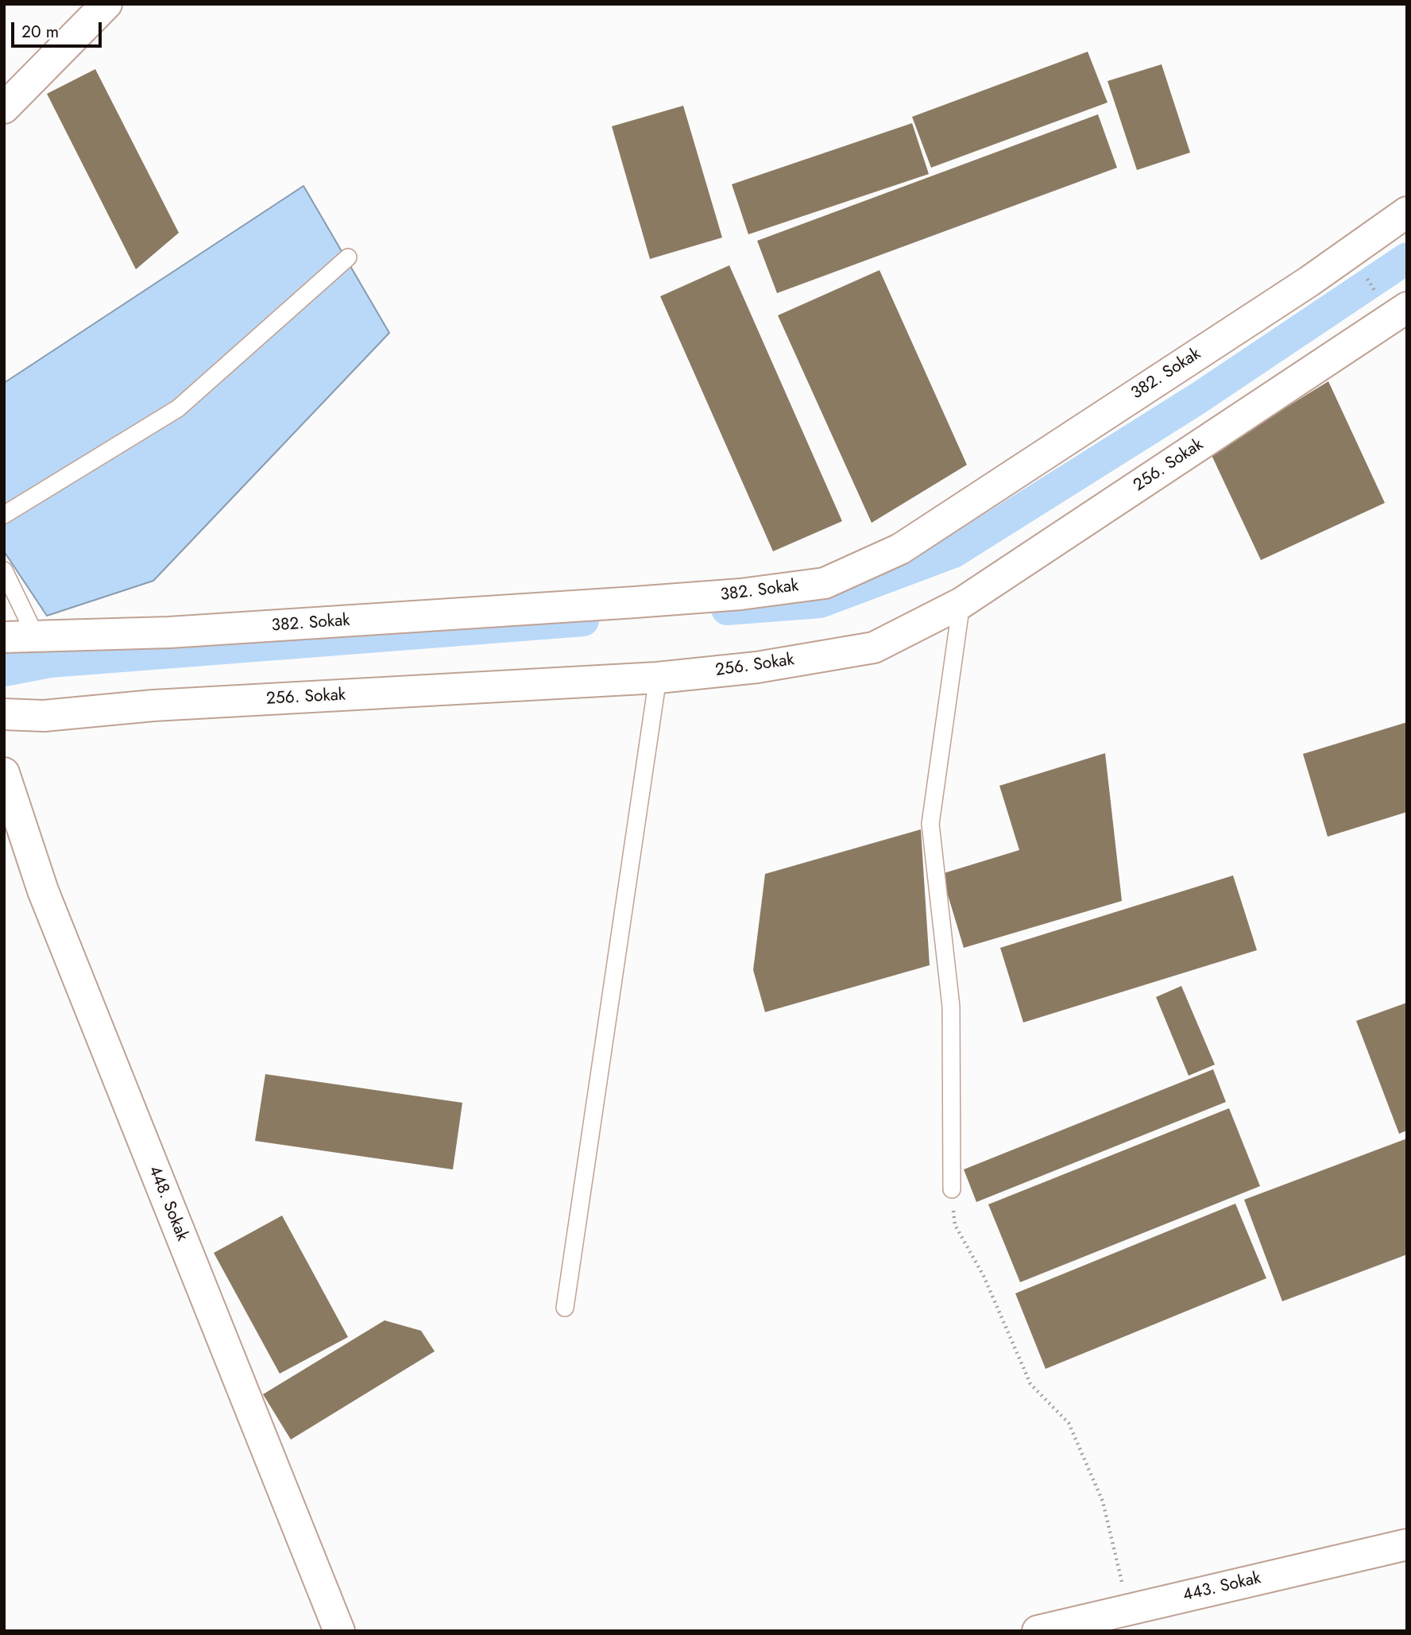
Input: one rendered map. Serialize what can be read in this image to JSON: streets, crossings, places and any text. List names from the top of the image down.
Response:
{
  "streets": {
    "street": [
      "382. Sokak",
      "256. Sokak",
      "448. Sokak",
      "443. Sokak"
    ]
  },
  "scale_bar": "20 m"
}
